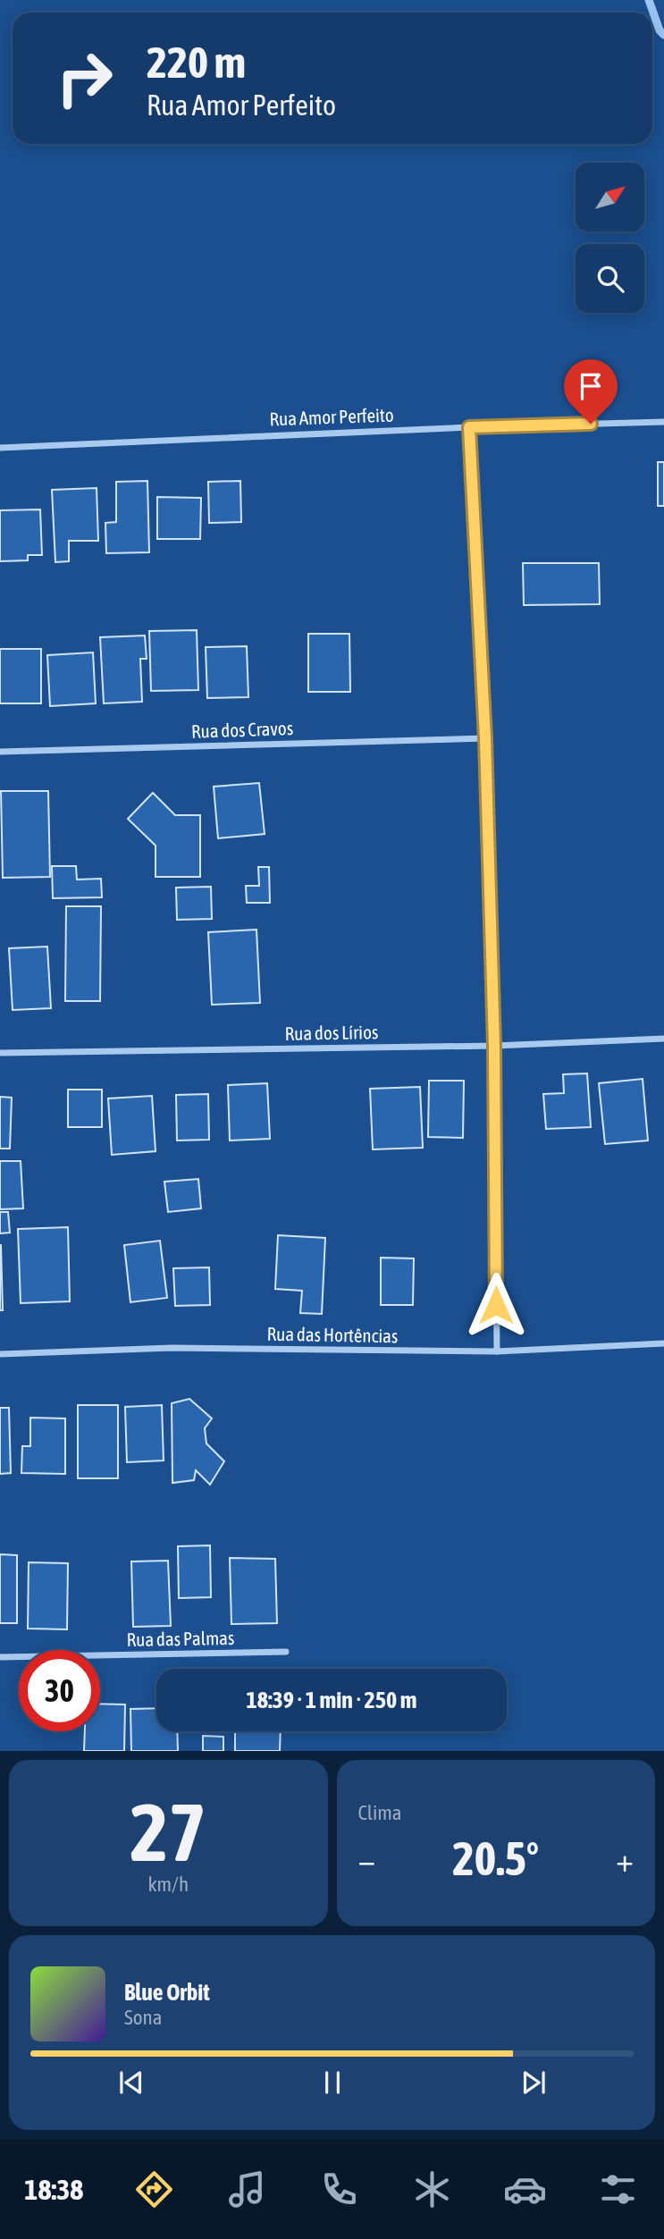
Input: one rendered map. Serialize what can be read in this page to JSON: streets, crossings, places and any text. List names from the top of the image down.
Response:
{
  "streets": {
    "street": [
      "Rua Amor Perfeito",
      "Rua dos Cravos",
      "Rua dos Lírios",
      "Rua das Hortências",
      "Rua das Palmas"
    ]
  },
  "north": "top right",
  "page": {
    "turn": ["220 m", "Rua Amor Perfeito"],
    "limit": "30",
    "trip": "18:39 · 1 min · 250 m",
    "tile": [
      ["27", "km/h"],
      "Clima"
    ],
    "heat": ["−", "20.5°", "+"],
    "song": ["Blue Orbit", "Sona"],
    "tabs": "18:38"
  }
}
